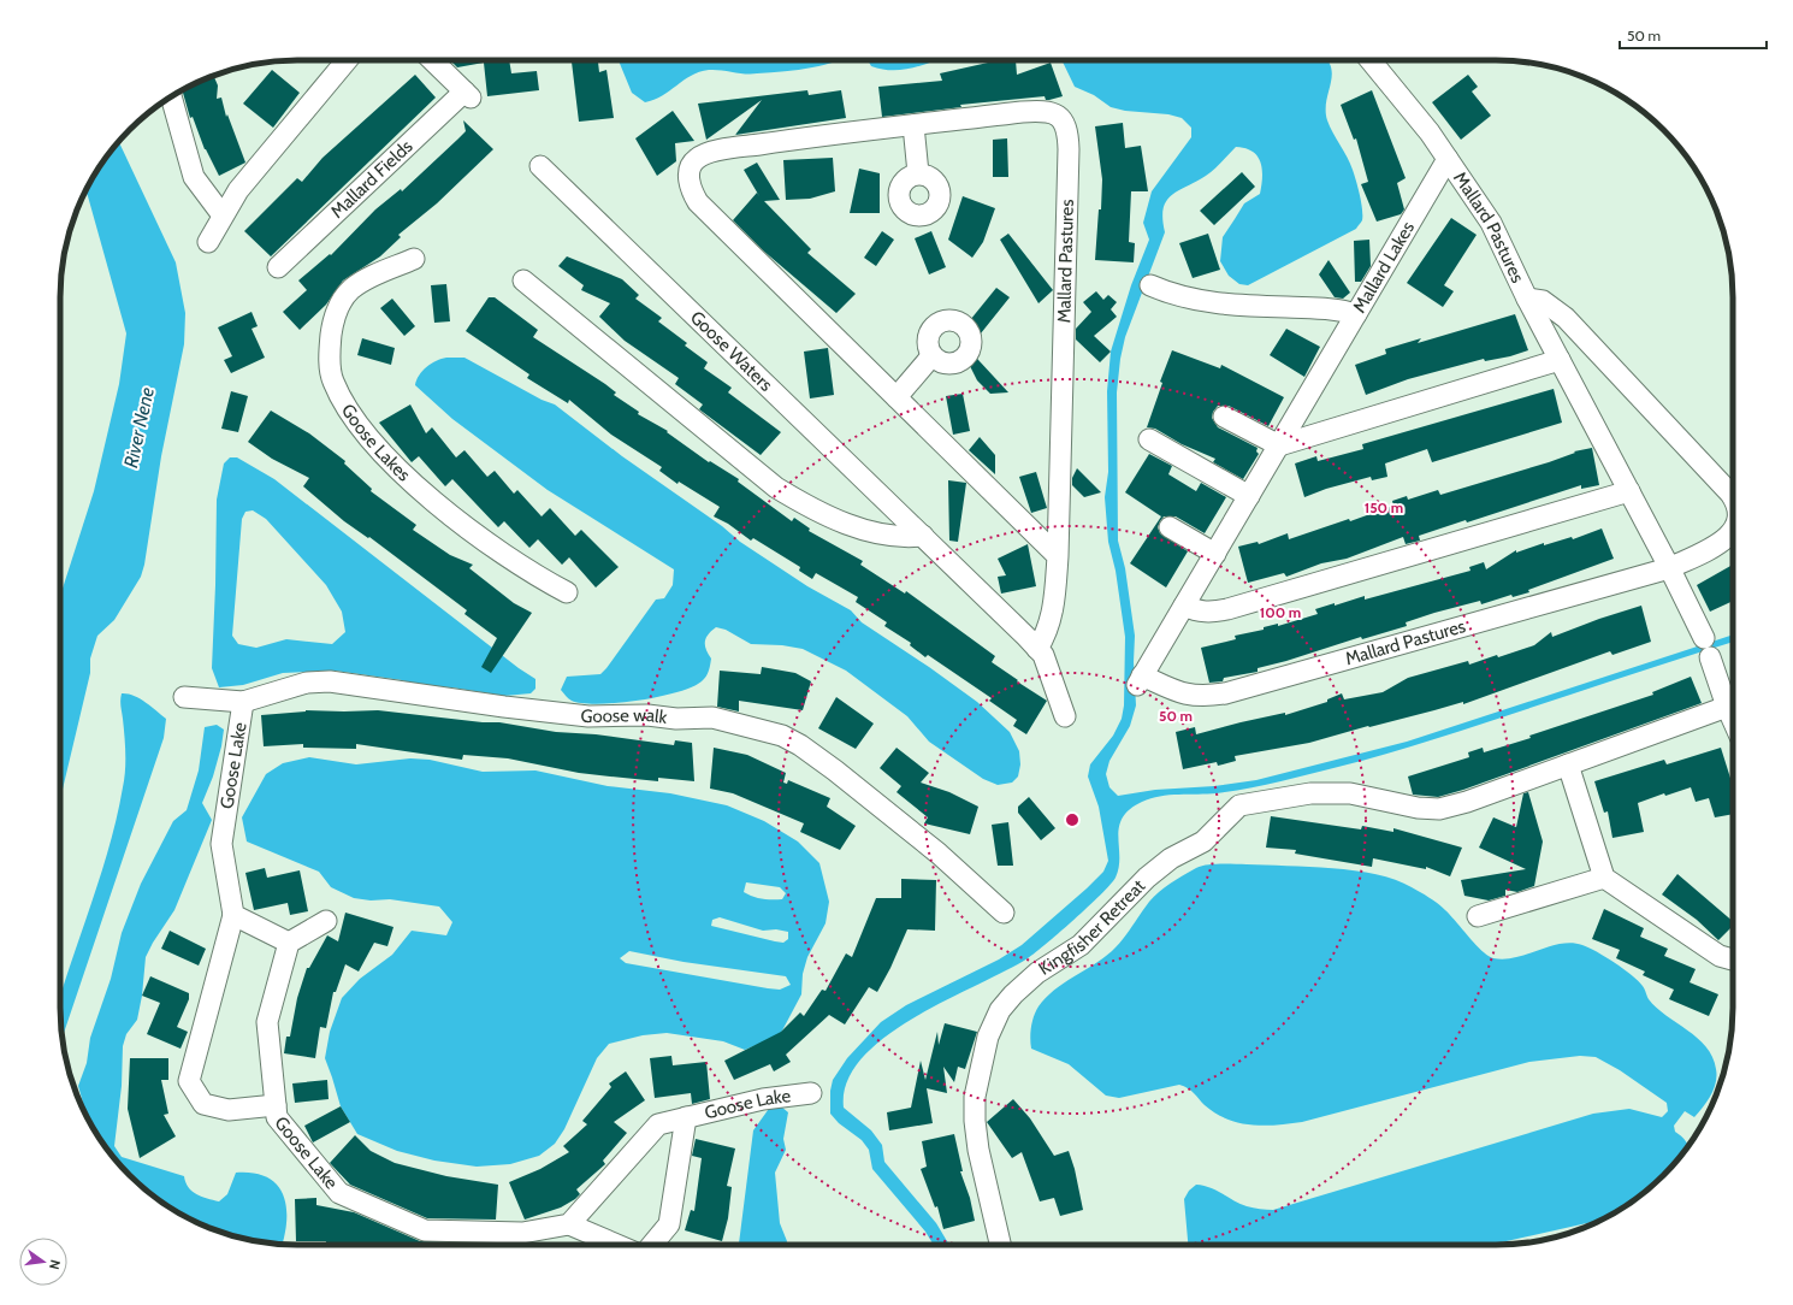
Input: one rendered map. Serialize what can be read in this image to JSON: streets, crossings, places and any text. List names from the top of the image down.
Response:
{
  "streets": {
    "street": [
      "Mallard Fields",
      "Mallard Pastures",
      "Mallard Lakes",
      "Goose Waters",
      "Goose Lakes",
      "Goose walk",
      "Goose Lake",
      "Kingfisher Retreat"
    ]
  },
  "crossings": [
    ["Mallard Pastures", "Mallard Lakes"],
    ["Mallard Pastures", "Goose Waters"],
    ["Goose walk", "Goose Lake"]
  ],
  "water": ["River Nene"],
  "scale_bar": "50 m",
  "north": "right",
  "rings": ["150 m", "100 m", "50 m"]
}
